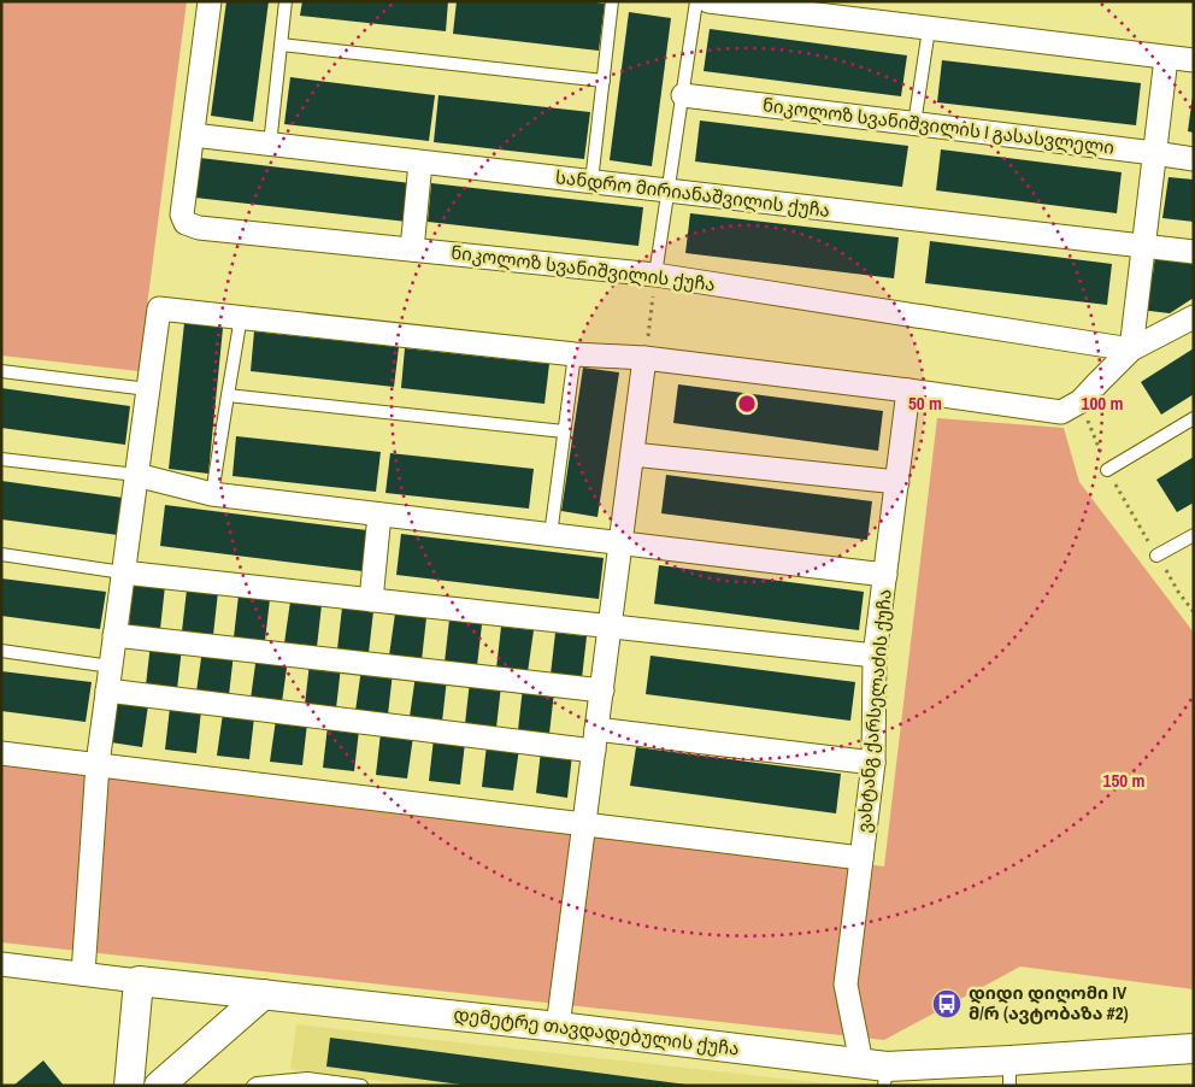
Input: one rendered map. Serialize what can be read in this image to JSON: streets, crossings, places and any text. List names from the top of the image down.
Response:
{
  "streets": {
    "street": [
      "ნიკოლოზ სვანიშვილის I გასასვლელი",
      "სანდრო მირიანაშვილის ქუჩა",
      "ნიკოლოზ სვანიშვილის ქუჩა",
      "ვახტანგ ქარსელაძის ქუჩა",
      "დემეტრე თავდადებულის ქუჩა"
    ]
  },
  "crossings": [
    ["სანდრო მირიანაშვილის ქუჩა", "ნიკოლოზ სვანიშვილის ქუჩა"],
    ["ვახტანგ ქარსელაძის ქუჩა", "დემეტრე თავდადებულის ქუჩა"]
  ],
  "places": {
    "bus stop": ["დიდი დიღომი IV მ/რ (ავტობაზა #2)"]
  },
  "rings": ["50 m", "100 m", "150 m"]
}
